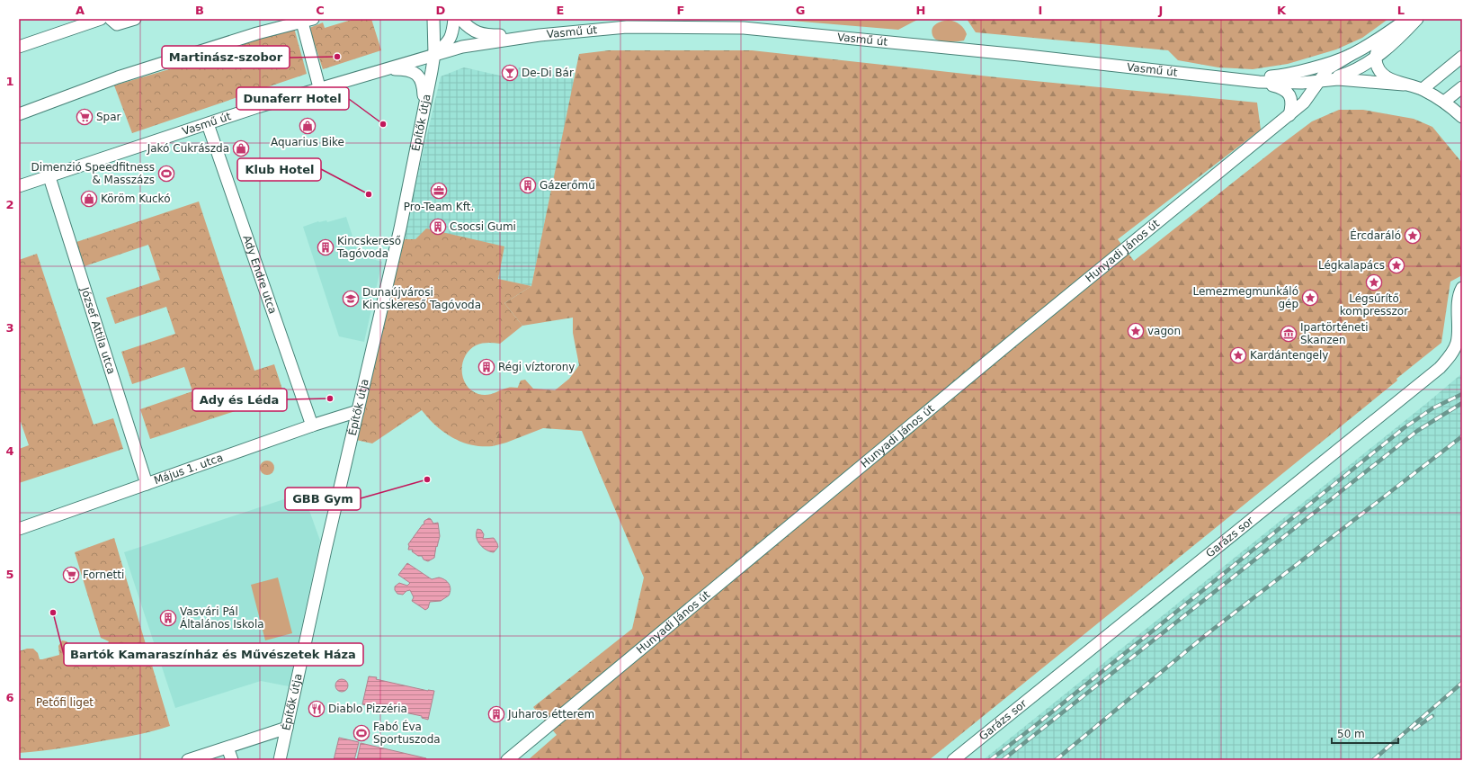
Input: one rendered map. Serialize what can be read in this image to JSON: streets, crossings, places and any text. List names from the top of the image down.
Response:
{
  "streets": {
    "street": [
      "Vasmű út",
      "Építők útja",
      "Hunyadi János út",
      "Ady Endre utca",
      "József Attila utca",
      "Május 1. utca",
      "Garázs sor"
    ]
  },
  "crossings": [
    ["Vasmű út", "Építők útja"],
    ["Vasmű út", "Ady Endre utca"],
    ["Vasmű út", "József Attila utca"],
    ["Építők útja", "Május 1. utca"],
    ["Ady Endre utca", "Május 1. utca"],
    ["József Attila utca", "Május 1. utca"]
  ],
  "parks": ["Petőfi liget"],
  "places": {
    "other": [
      "Martinász-szobor",
      "Dunaferr Hotel",
      "Klub Hotel",
      "Ady és Léda",
      "GBB Gym",
      "Bartók Kamaraszínház és Művészetek Háza"
    ],
    "bar": ["De-Di Bár"],
    "supermarket": ["Spar", "Fornetti"],
    "shop": ["Aquarius Bike", "Jakó Cukrászda", "Köröm Kuckó"],
    "sports": ["Dimenzió Speedfitness & Masszázs", "Fabó Éva Sportuszoda"],
    "building": [
      "Gázerőmű",
      "Csocsi Gumi",
      "Kincskereső Tagóvoda",
      "Régi víztorony",
      "Vasvári Pál Általános Iskola",
      "Juharos étterem"
    ],
    "office": ["Pro-Team Kft."],
    "place": [
      "Ércdaráló",
      "Légkalapács",
      "Légsűrítő kompresszor",
      "Lemezmegmunkáló gép",
      "vagon",
      "Kardántengely"
    ],
    "school or university": ["Dunaújvárosi Kincskereső Tagóvoda"],
    "museum": ["Ipartörténeti Skanzen"],
    "restaurant": ["Diablo Pizzéria"]
  },
  "scale_bar": "50 m",
  "grid": {
    "columns": [
      "A",
      "B",
      "C",
      "D",
      "E",
      "F",
      "G",
      "H",
      "I",
      "J",
      "K",
      "L"
    ],
    "rows": [
      "1",
      "2",
      "3",
      "4",
      "5",
      "6"
    ]
  }
}
